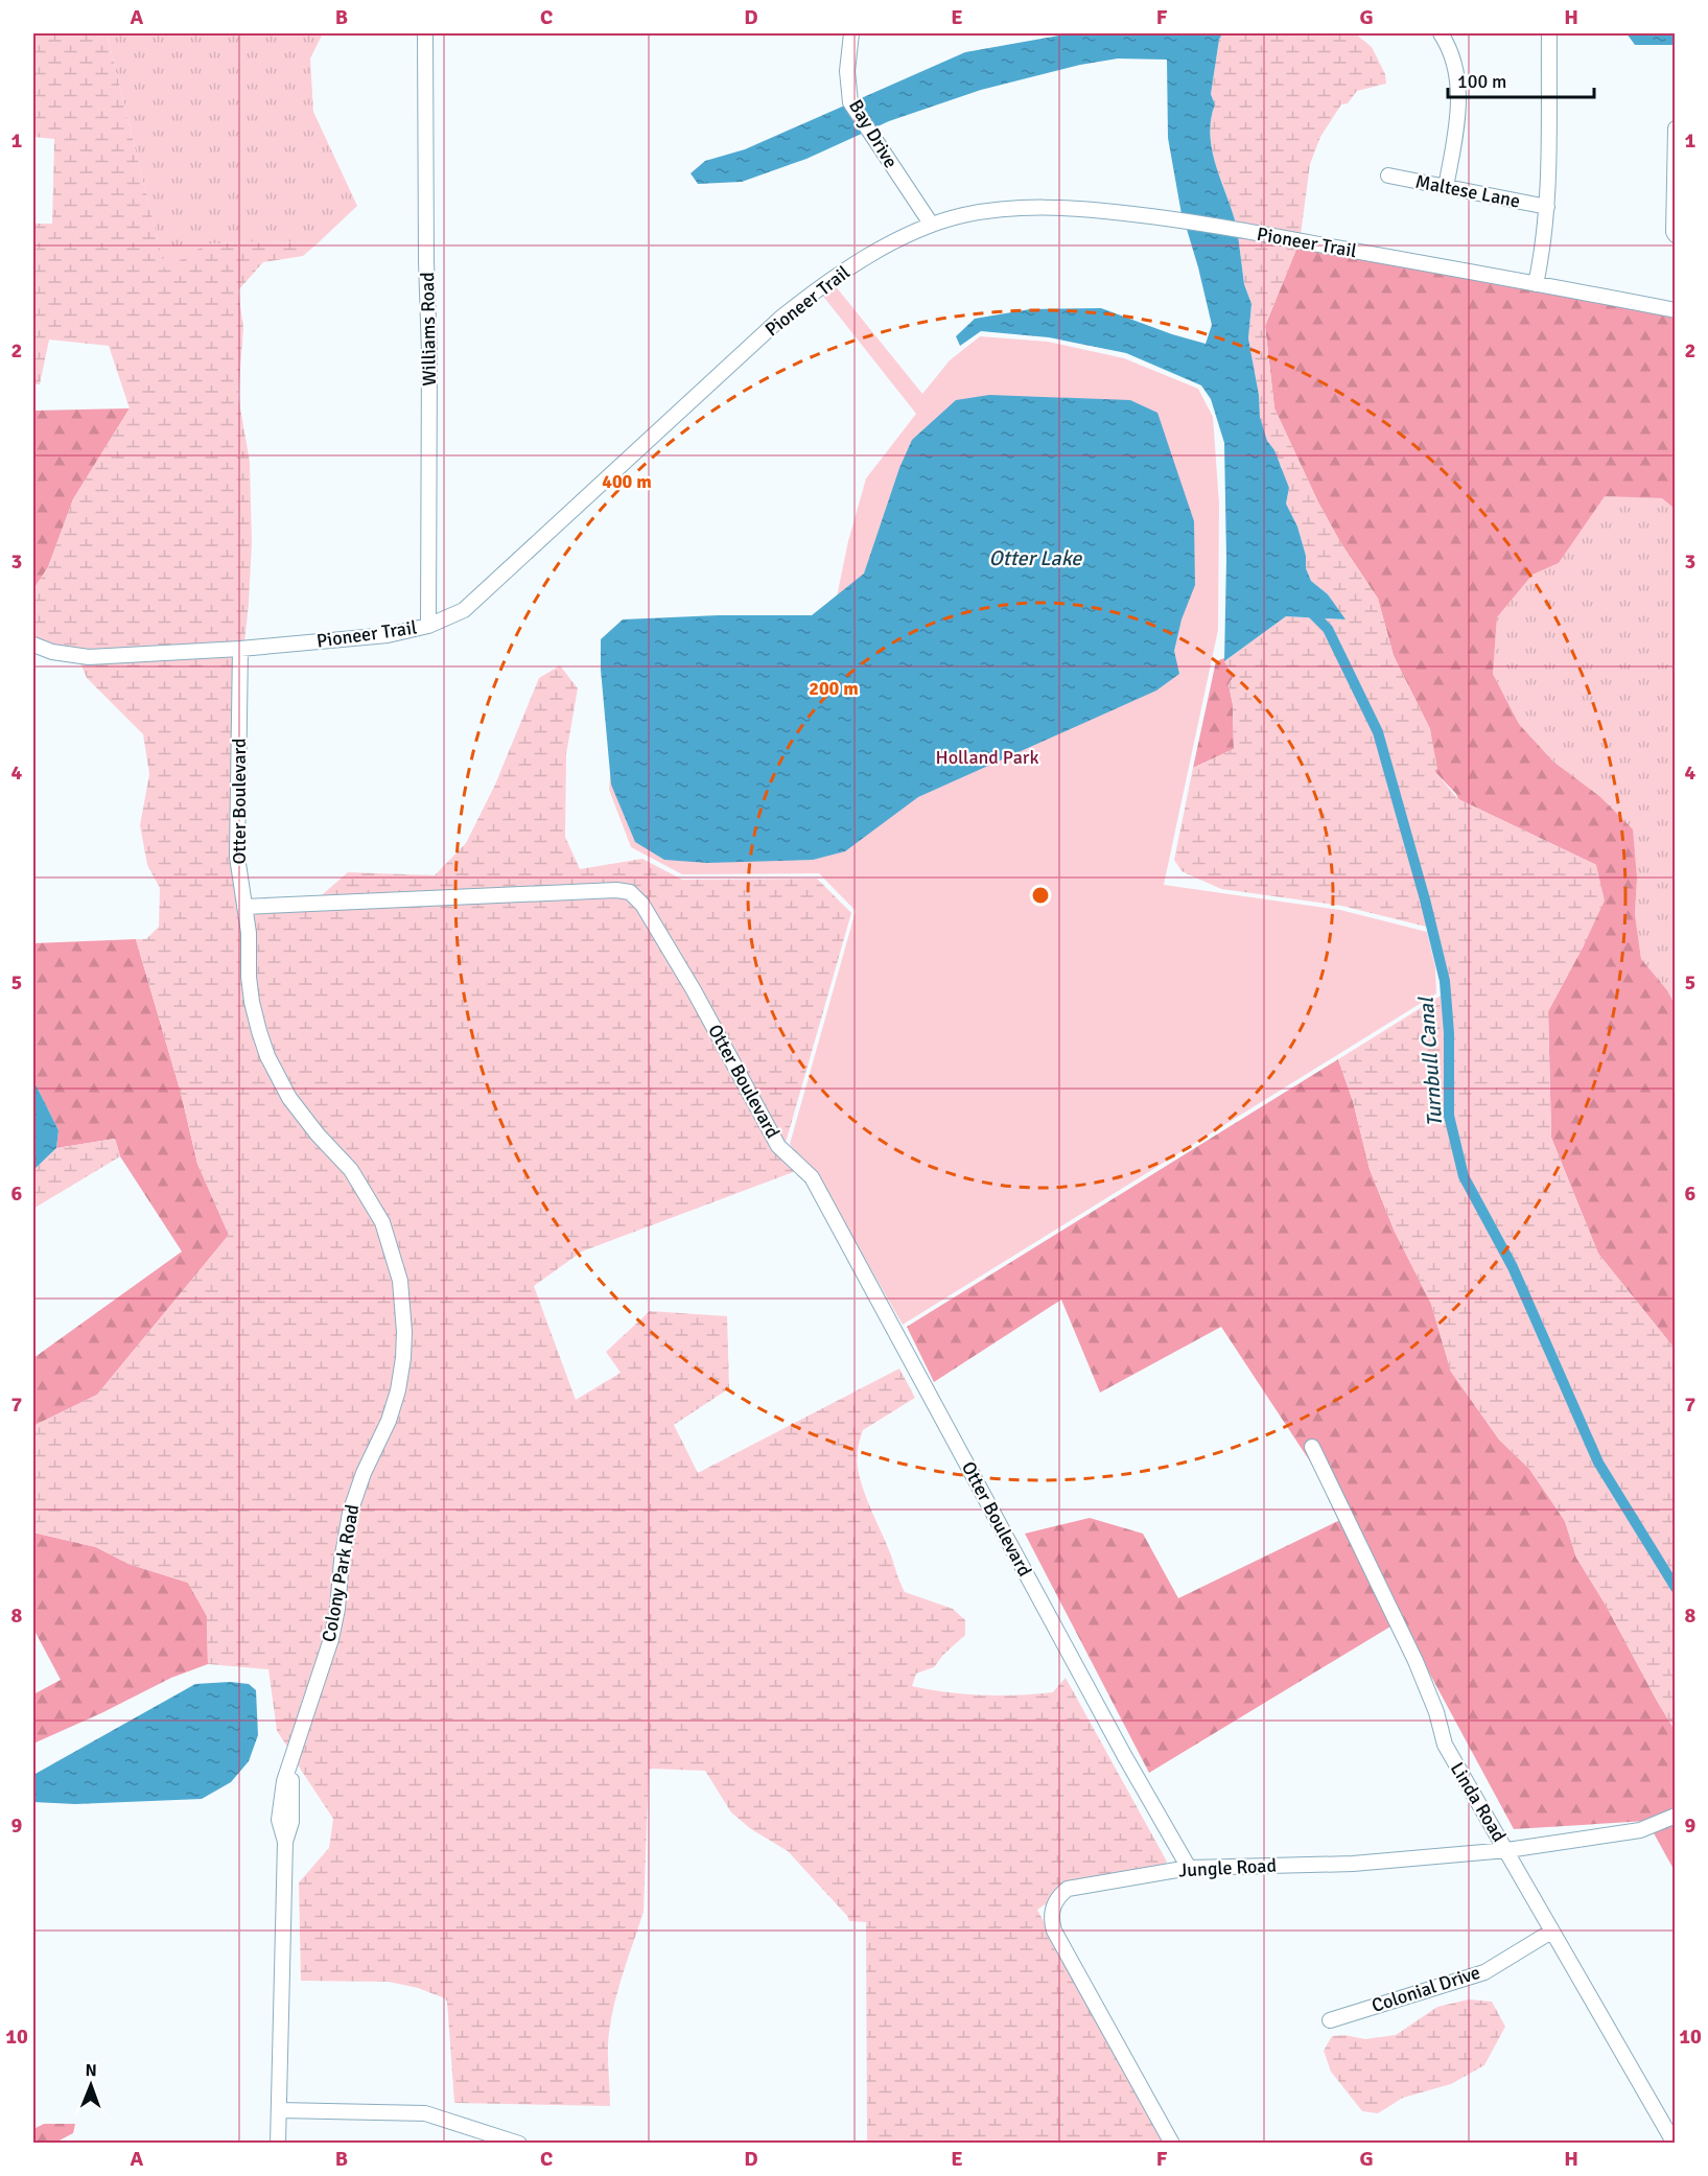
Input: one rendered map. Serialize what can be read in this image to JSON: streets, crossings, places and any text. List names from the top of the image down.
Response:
{
  "streets": {
    "street": [
      "Bay Drive",
      "Maltese Lane",
      "Pioneer Trail",
      "Williams Road",
      "Otter Boulevard",
      "Colony Park Road",
      "Linda Road",
      "Jungle Road",
      "Colonial Drive"
    ]
  },
  "crossings": [
    ["Bay Drive", "Pioneer Trail"],
    ["Pioneer Trail", "Williams Road"],
    ["Pioneer Trail", "Otter Boulevard"],
    ["Otter Boulevard", "Colony Park Road"],
    ["Otter Boulevard", "Jungle Road"],
    ["Linda Road", "Jungle Road"],
    ["Linda Road", "Colonial Drive"]
  ],
  "water": ["Otter Lake", "Turnbull Canal"],
  "parks": ["Holland Park"],
  "scale_bar": "100 m",
  "north": "top",
  "grid": {
    "columns": [
      "A",
      "B",
      "C",
      "D",
      "E",
      "F",
      "G",
      "H"
    ],
    "rows": [
      "1",
      "2",
      "3",
      "4",
      "5",
      "6",
      "7",
      "8",
      "9",
      "10"
    ]
  },
  "rings": ["400 m", "200 m"]
}
